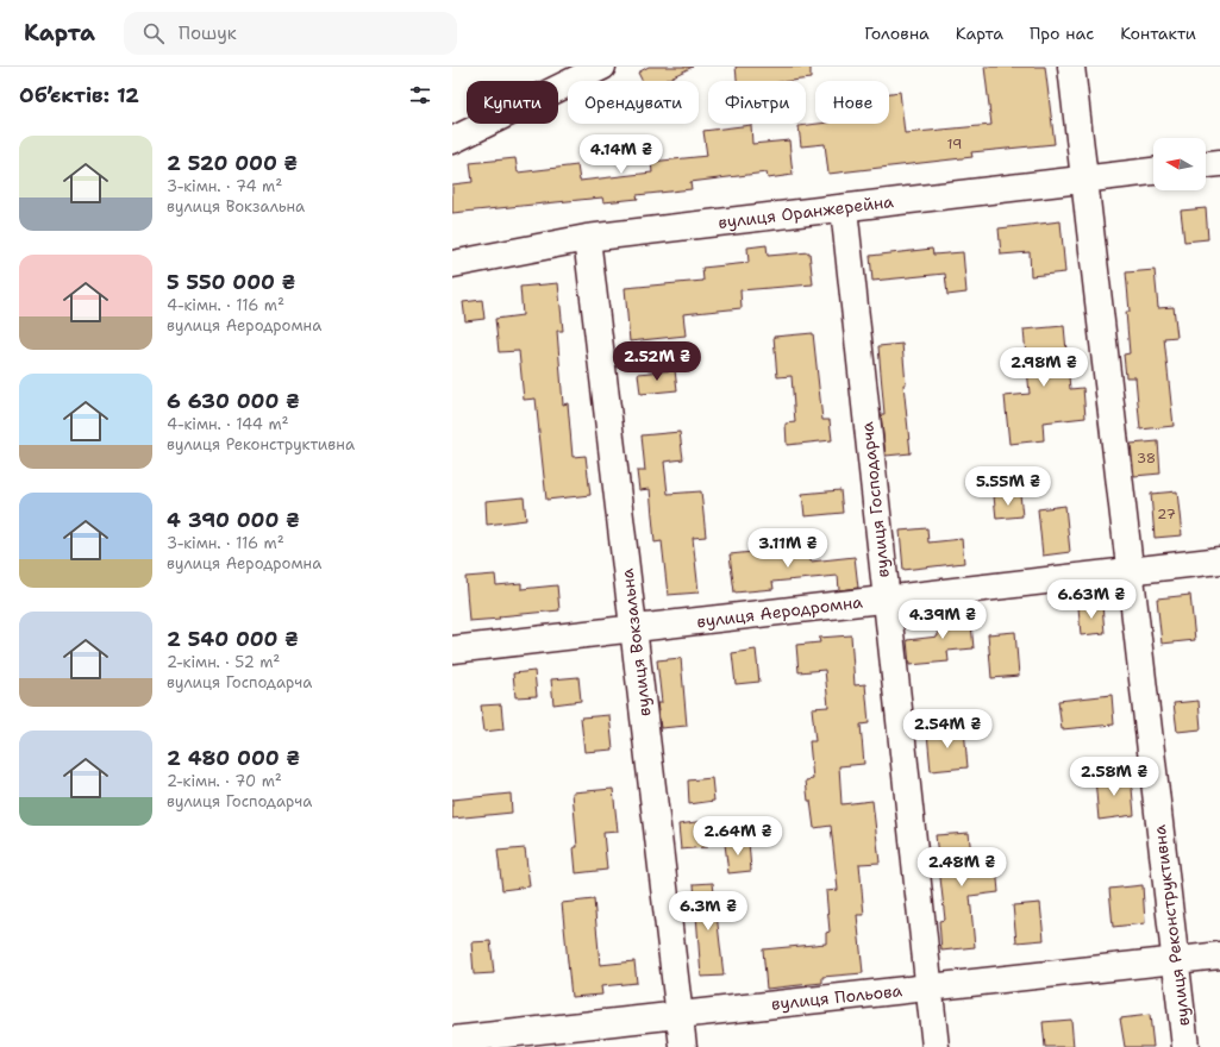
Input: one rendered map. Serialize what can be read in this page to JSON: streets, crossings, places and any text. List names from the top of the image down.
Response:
{
  "streets": {
    "street": [
      "вулиця Оранжерейна",
      "вулиця Господарча",
      "вулиця Аеродромна",
      "вулиця Вокзальна",
      "вулиця Реконструктивна",
      "вулиця Польова"
    ]
  },
  "crossings": [
    ["вулиця Оранжерейна", "вулиця Господарча"],
    ["вулиця Оранжерейна", "вулиця Вокзальна"],
    ["вулиця Оранжерейна", "вулиця Реконструктивна"],
    ["вулиця Господарча", "вулиця Аеродромна"],
    ["вулиця Господарча", "вулиця Польова"],
    ["вулиця Аеродромна", "вулиця Вокзальна"],
    ["вулиця Аеродромна", "вулиця Реконструктивна"],
    ["вулиця Вокзальна", "вулиця Польова"],
    ["вулиця Реконструктивна", "вулиця Польова"]
  ],
  "house_numbers": ["19", "38", "27"],
  "north": "left",
  "page": {
    "header": "Карта",
    "search": "Пошук",
    "nav": [
      "Головна",
      "Карта",
      "Про нас",
      "Контакти"
    ],
    "heading": "Об’єктів: 12",
    "chip": [
      "Купити",
      "Орендувати",
      "Фільтри",
      "Нове"
    ],
    "list": [
      {
        "name": "2 520 000 ₴",
        "note": "3-кімн. · 74 m² · вулиця Вокзальна"
      },
      {
        "name": "5 550 000 ₴",
        "note": "4-кімн. · 116 m² · вулиця Аеродромна"
      },
      {
        "name": "6 630 000 ₴",
        "note": "4-кімн. · 144 m² · вулиця Реконструктивна"
      },
      {
        "name": "4 390 000 ₴",
        "note": "3-кімн. · 116 m² · вулиця Аеродромна"
      },
      {
        "name": "2 540 000 ₴",
        "note": "2-кімн. · 52 m² · вулиця Господарча"
      },
      {
        "name": "2 480 000 ₴",
        "note": "2-кімн. · 70 m² · вулиця Господарча"
      }
    ],
    "price": [
      "4.14M ₴",
      "2.52M ₴",
      "2.98M ₴",
      "5.55M ₴",
      "3.11M ₴",
      "6.63M ₴",
      "4.39M ₴",
      "2.54M ₴",
      "2.58M ₴",
      "2.64M ₴",
      "2.48M ₴",
      "6.3M ₴"
    ]
  }
}
